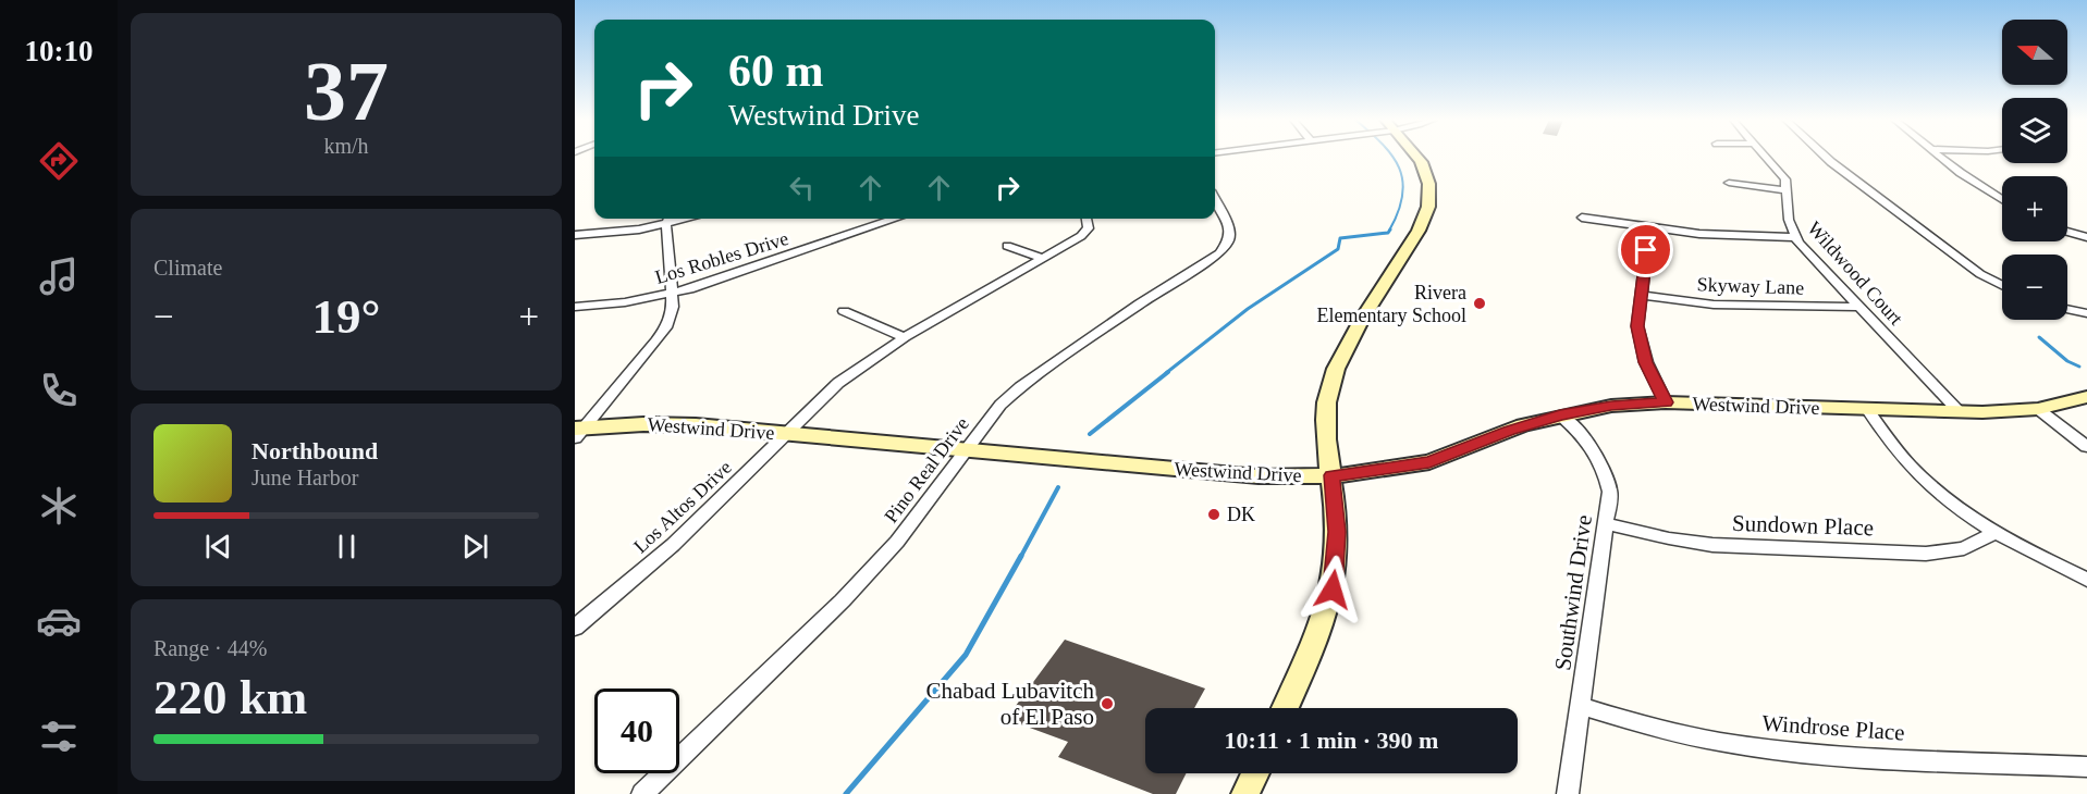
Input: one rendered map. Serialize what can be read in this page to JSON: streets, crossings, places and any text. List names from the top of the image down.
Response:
{
  "streets": {
    "main road": ["Westwind Drive"],
    "street": [
      "Los Robles Drive",
      "Wildwood Court",
      "Skyway Lane",
      "Pino Real Drive",
      "Los Altos Drive",
      "Sundown Place",
      "Southwind Drive",
      "Windrose Place"
    ]
  },
  "crossings": [
    ["Wildwood Court", "Skyway Lane"],
    ["Wildwood Court", "Westwind Drive"],
    ["Westwind Drive", "Pino Real Drive"],
    ["Westwind Drive", "Los Altos Drive"],
    ["Westwind Drive", "Southwind Drive"],
    ["Sundown Place", "Southwind Drive"],
    ["Southwind Drive", "Windrose Place"]
  ],
  "places": ["Rivera Elementary School", "DK", "Chabad Lubavitch of El Paso"],
  "north": "left",
  "page": {
    "tabs": "10:10",
    "tile": [
      ["37", "km/h"],
      "Climate",
      ["Range · 44%", "220 km"]
    ],
    "map_buttons": ["+", "−"],
    "turn": ["60 m", "Westwind Drive"],
    "heat": ["−", "19°", "+"],
    "song": ["Northbound", "June Harbor"],
    "limit": "40",
    "trip": "10:11 · 1 min · 390 m"
  }
}
